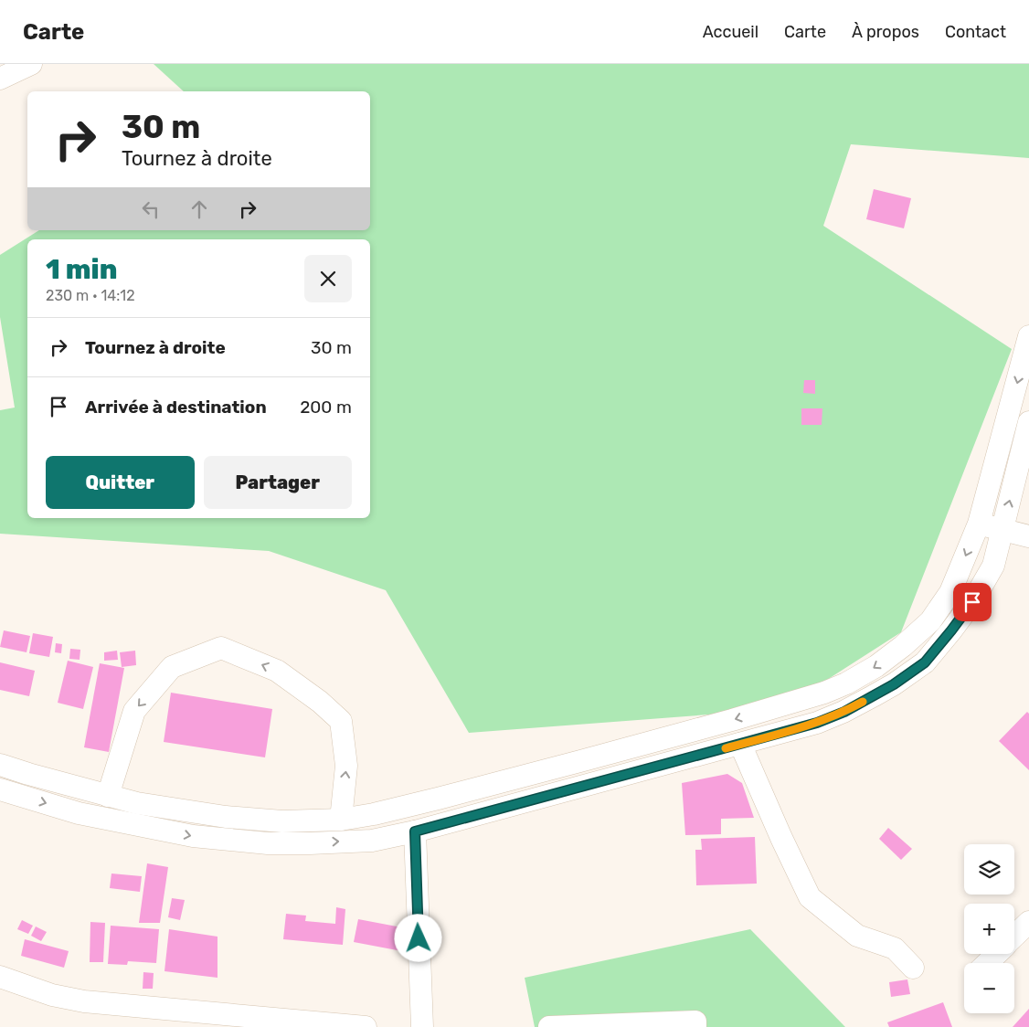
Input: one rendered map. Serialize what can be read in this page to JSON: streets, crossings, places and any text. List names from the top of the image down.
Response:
{
  "page": {
    "header": "Carte",
    "nav": [
      "Accueil",
      "Carte",
      "À propos",
      "Contact"
    ],
    "turn": ["30 m", "Tournez à droite"],
    "heading": ["1 min", "230 m · 14:12"],
    "list": [
      {
        "name": "Tournez à droite",
        "value": "30 m"
      },
      {
        "name": "Arrivée à destination",
        "value": "200 m"
      }
    ],
    "buttons": ["Quitter", "Partager"],
    "map_buttons": ["+", "−"]
  }
}
